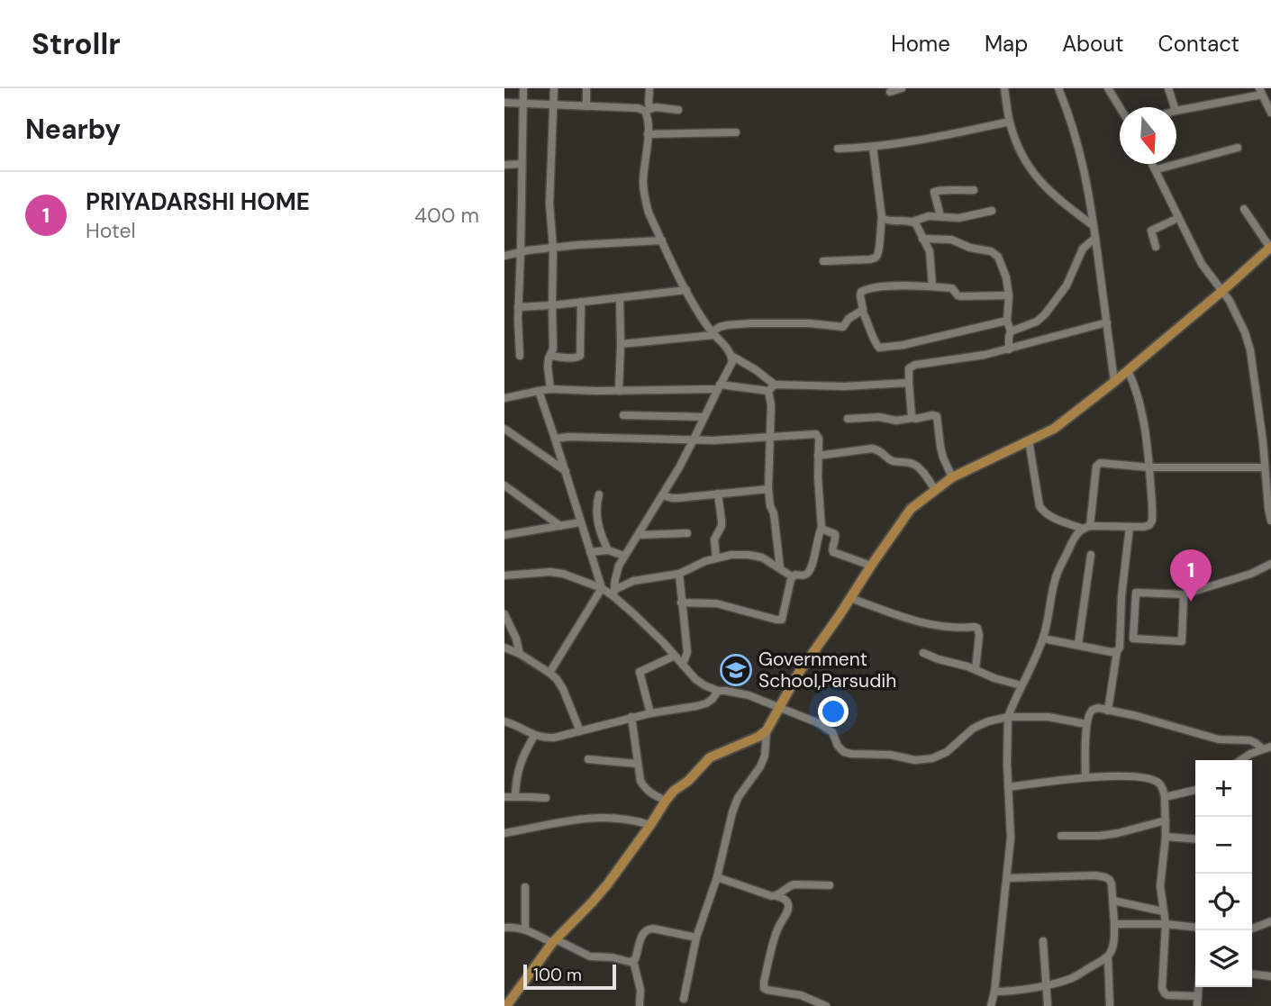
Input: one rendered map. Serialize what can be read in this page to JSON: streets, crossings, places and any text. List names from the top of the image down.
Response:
{
  "places": {
    "school or university": ["Government School,Parsudih"]
  },
  "scale_bar": "100 m",
  "north": "bottom",
  "page": {
    "header": "Strollr",
    "nav": [
      "Home",
      "Map",
      "About",
      "Contact"
    ],
    "heading": "Nearby",
    "list": [
      {
        "mark": "1",
        "name": "PRIYADARSHI HOME",
        "note": "Hotel",
        "value": "400 m"
      }
    ],
    "pins": "1",
    "map_buttons": ["+", "−"],
    "scale": "100 m"
  }
}
